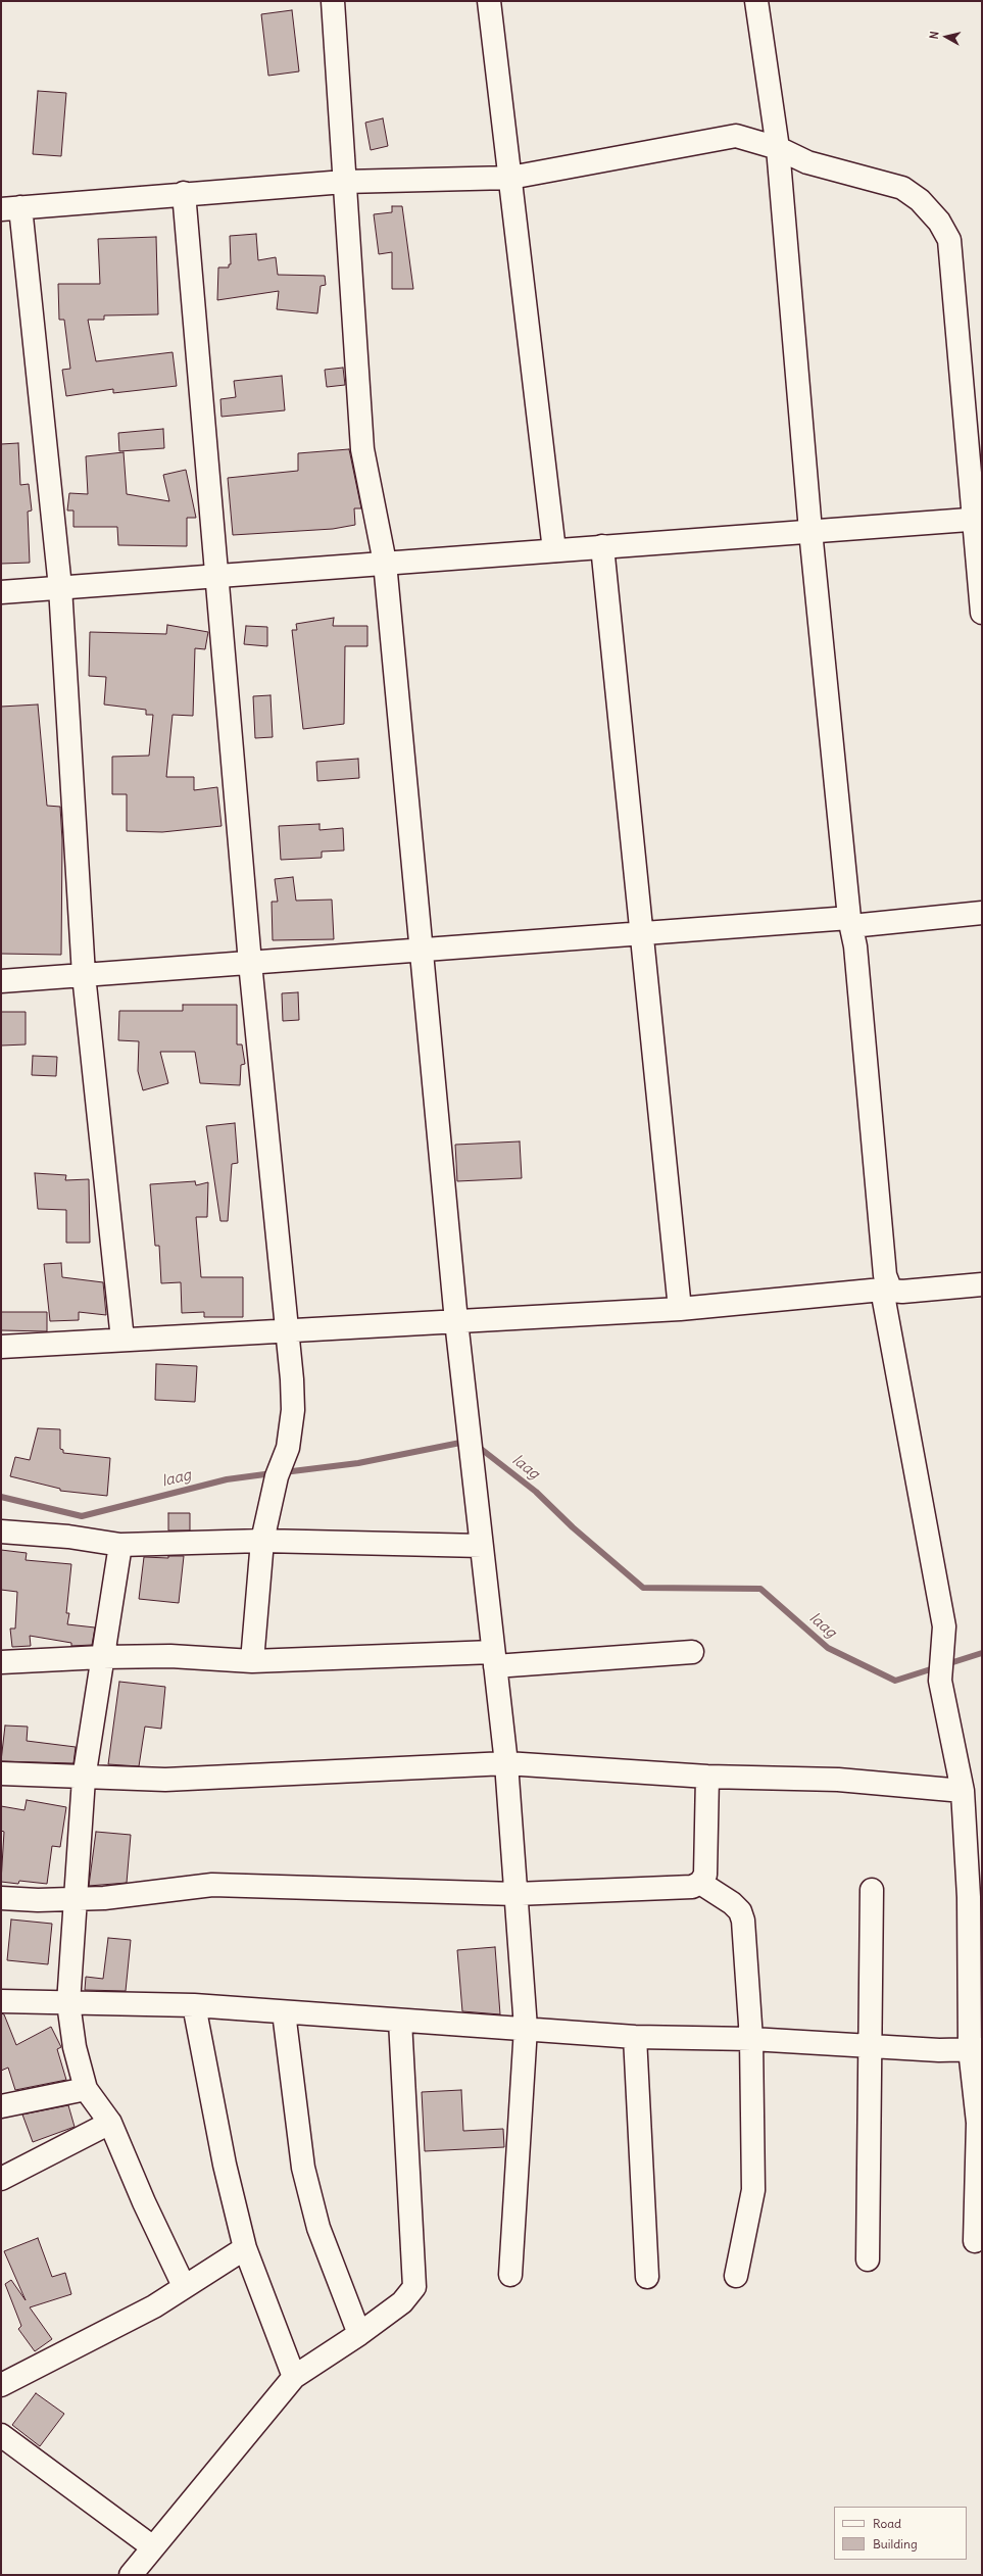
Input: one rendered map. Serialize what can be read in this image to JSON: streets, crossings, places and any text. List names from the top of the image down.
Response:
{
  "water": ["laag"],
  "legend": ["Road", "Building"],
  "north": "left"
}
